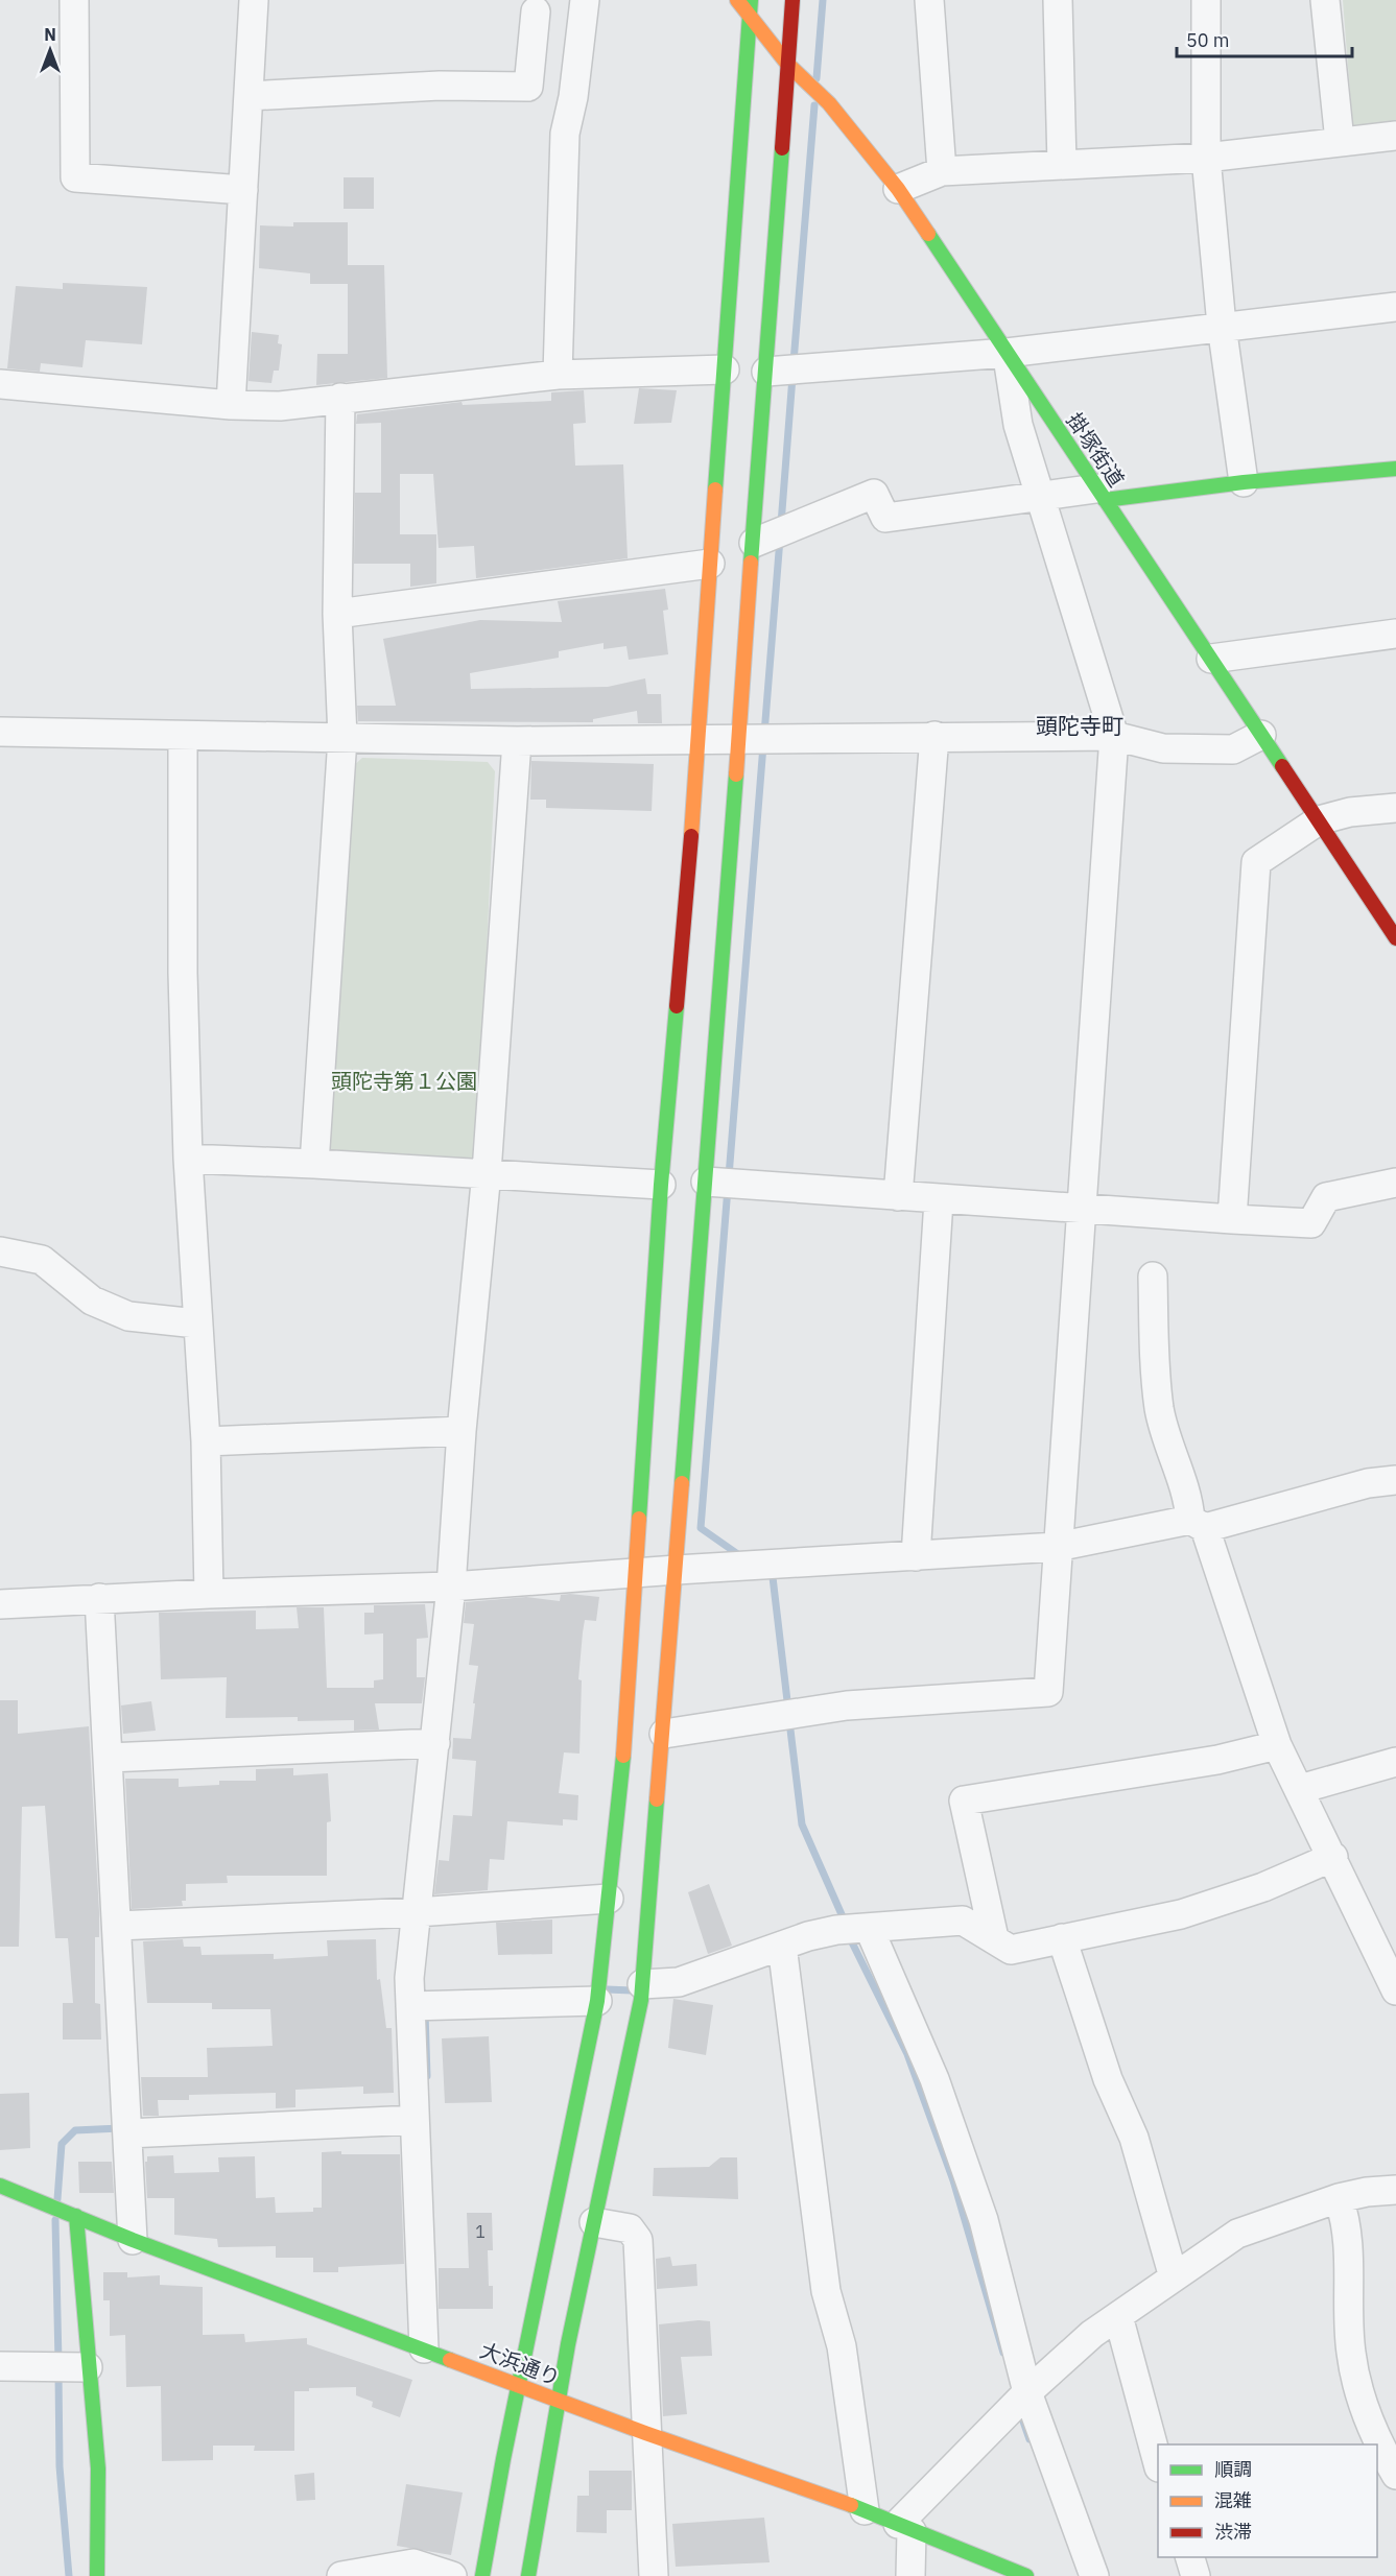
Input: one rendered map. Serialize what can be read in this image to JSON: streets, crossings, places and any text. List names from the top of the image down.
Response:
{
  "streets": {
    "main road": ["掛塚街道", "大浜通り"]
  },
  "districts": ["頭陀寺町"],
  "parks": ["頭陀寺第１公園"],
  "house_numbers": ["1"],
  "legend": ["順調", "混雑", "渋滞"],
  "scale_bar": "50 m",
  "north": "top"
}
